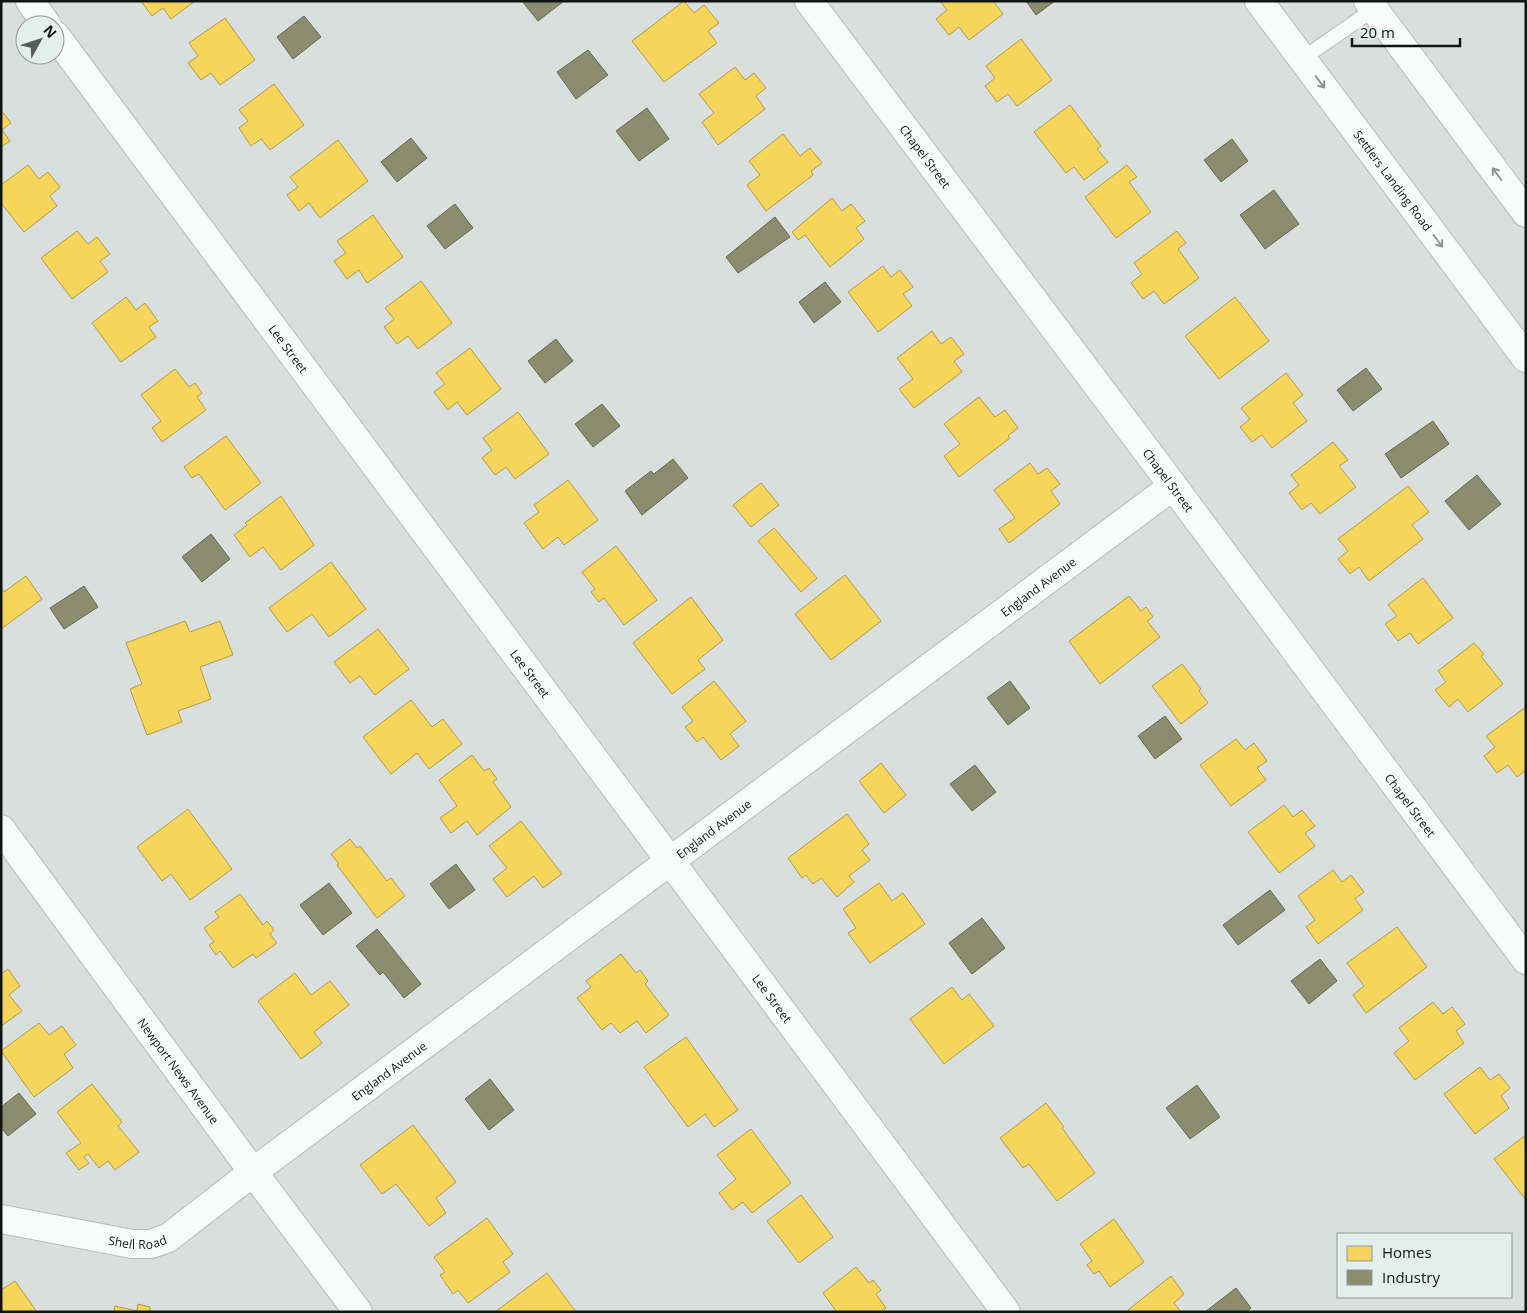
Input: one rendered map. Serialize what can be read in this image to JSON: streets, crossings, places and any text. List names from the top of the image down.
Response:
{
  "streets": {
    "street": [
      "Chapel Street",
      "Settlers Landing Road",
      "Lee Street",
      "England Avenue",
      "Newport News Avenue",
      "Shell Road"
    ]
  },
  "crossings": [
    ["Chapel Street", "England Avenue"],
    ["Lee Street", "England Avenue"],
    ["England Avenue", "Newport News Avenue"],
    ["England Avenue", "Shell Road"],
    ["Newport News Avenue", "Shell Road"]
  ],
  "legend": ["Homes", "Industry"],
  "scale_bar": "20 m",
  "north": "top right"
}
